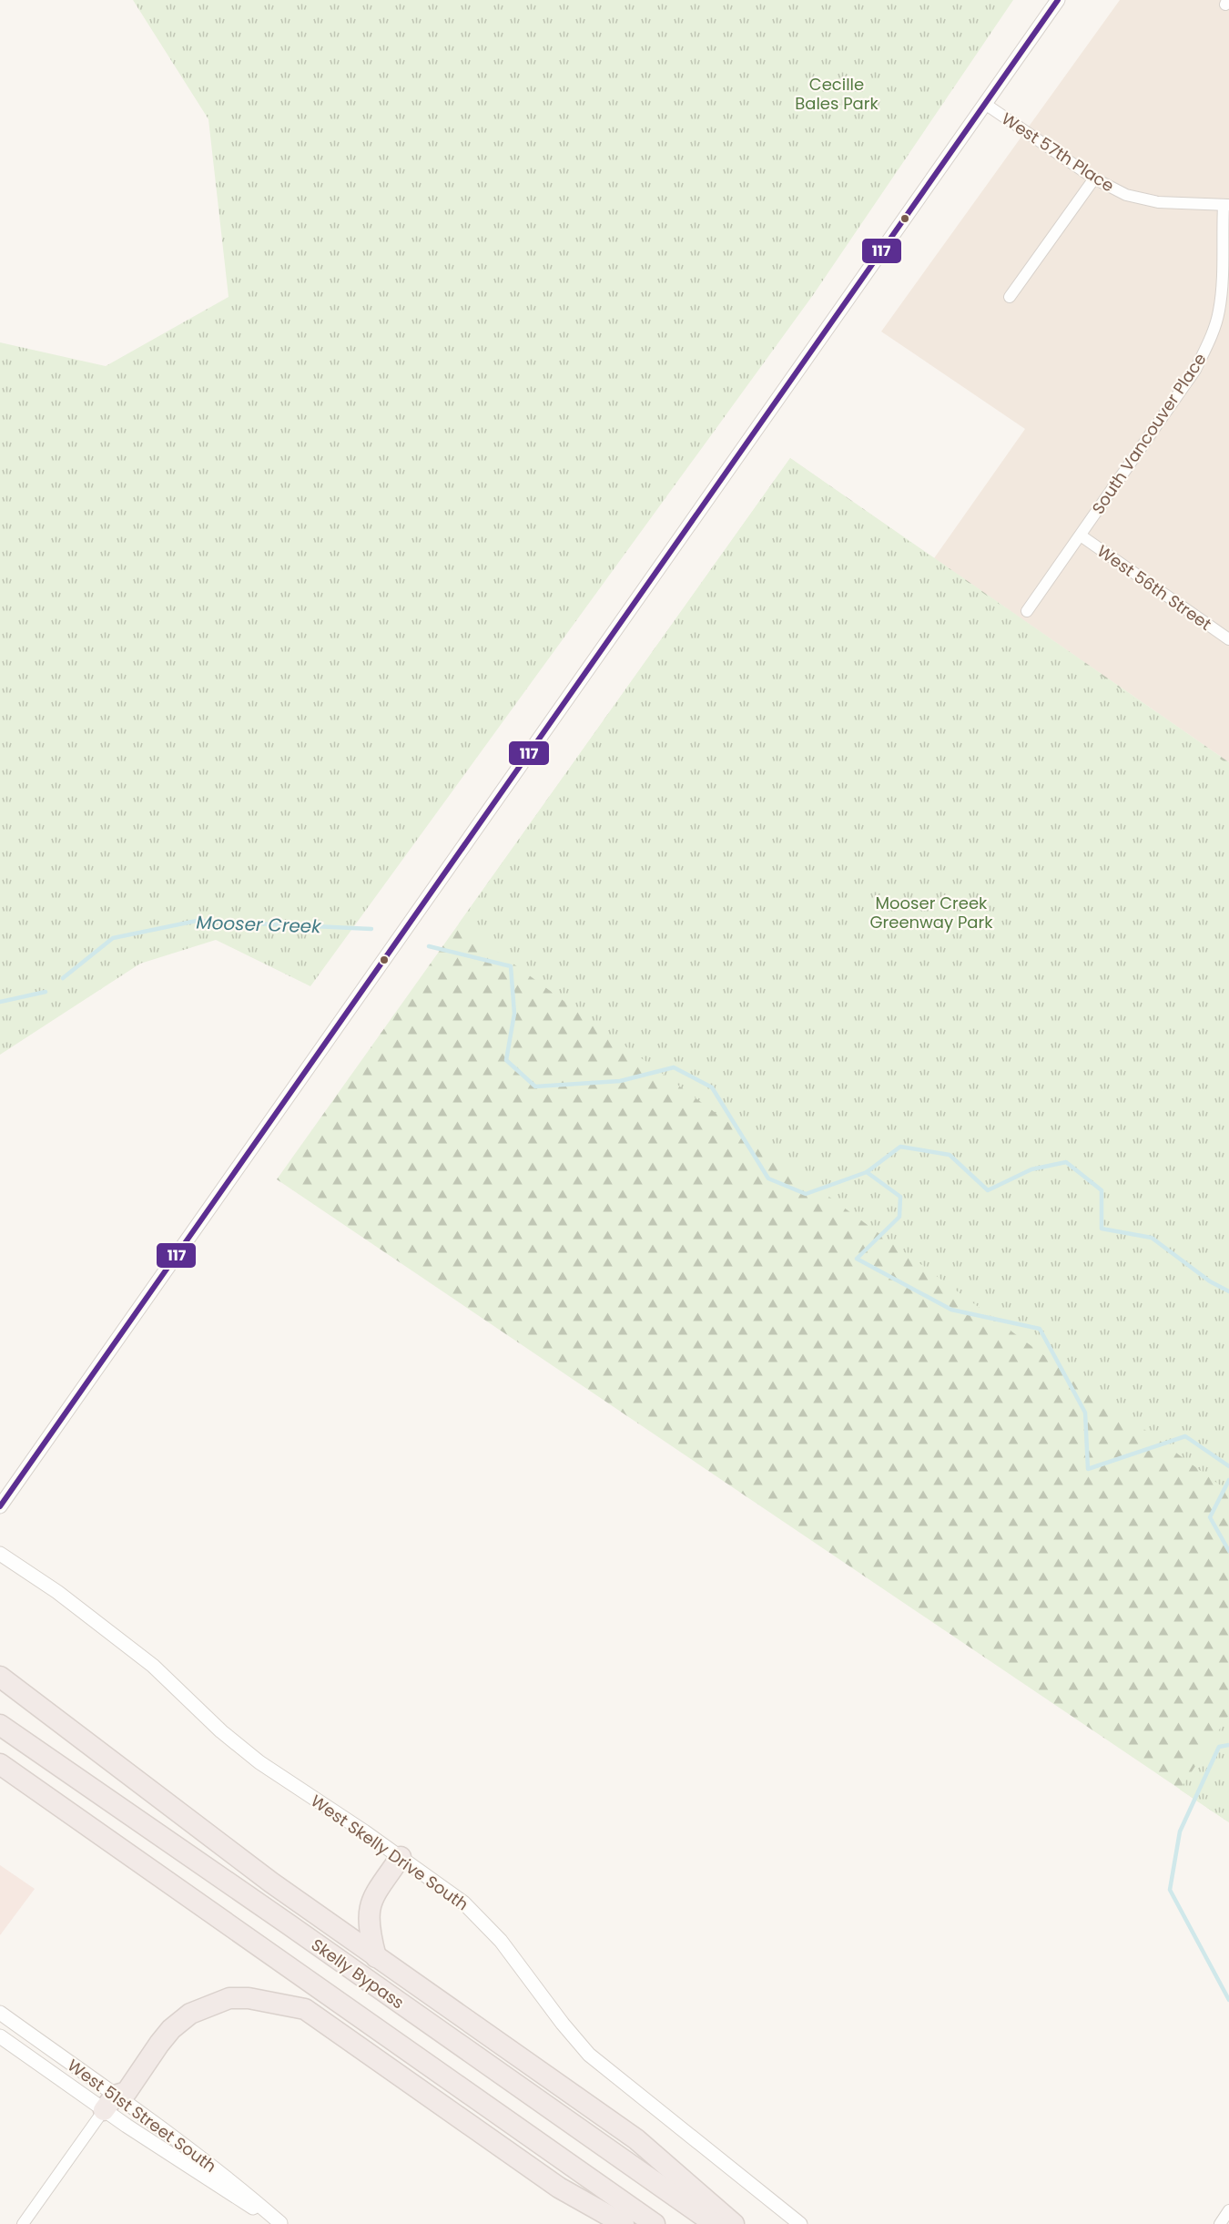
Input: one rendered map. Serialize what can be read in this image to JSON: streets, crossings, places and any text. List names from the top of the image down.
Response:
{
  "streets": {
    "highway": ["Skelly Bypass"],
    "street": [
      "West 57th Place",
      "South Vancouver Place",
      "West 56th Street",
      "West Skelly Drive South",
      "West 51st Street South"
    ]
  },
  "crossings": [
    ["West 57th Place", "South Vancouver Place"],
    ["South Vancouver Place", "West 56th Street"]
  ],
  "water": ["Mooser Creek"],
  "parks": ["Cecille Bales Park", "Mooser Creek Greenway Park"],
  "lines": ["transit line 117"]
}
